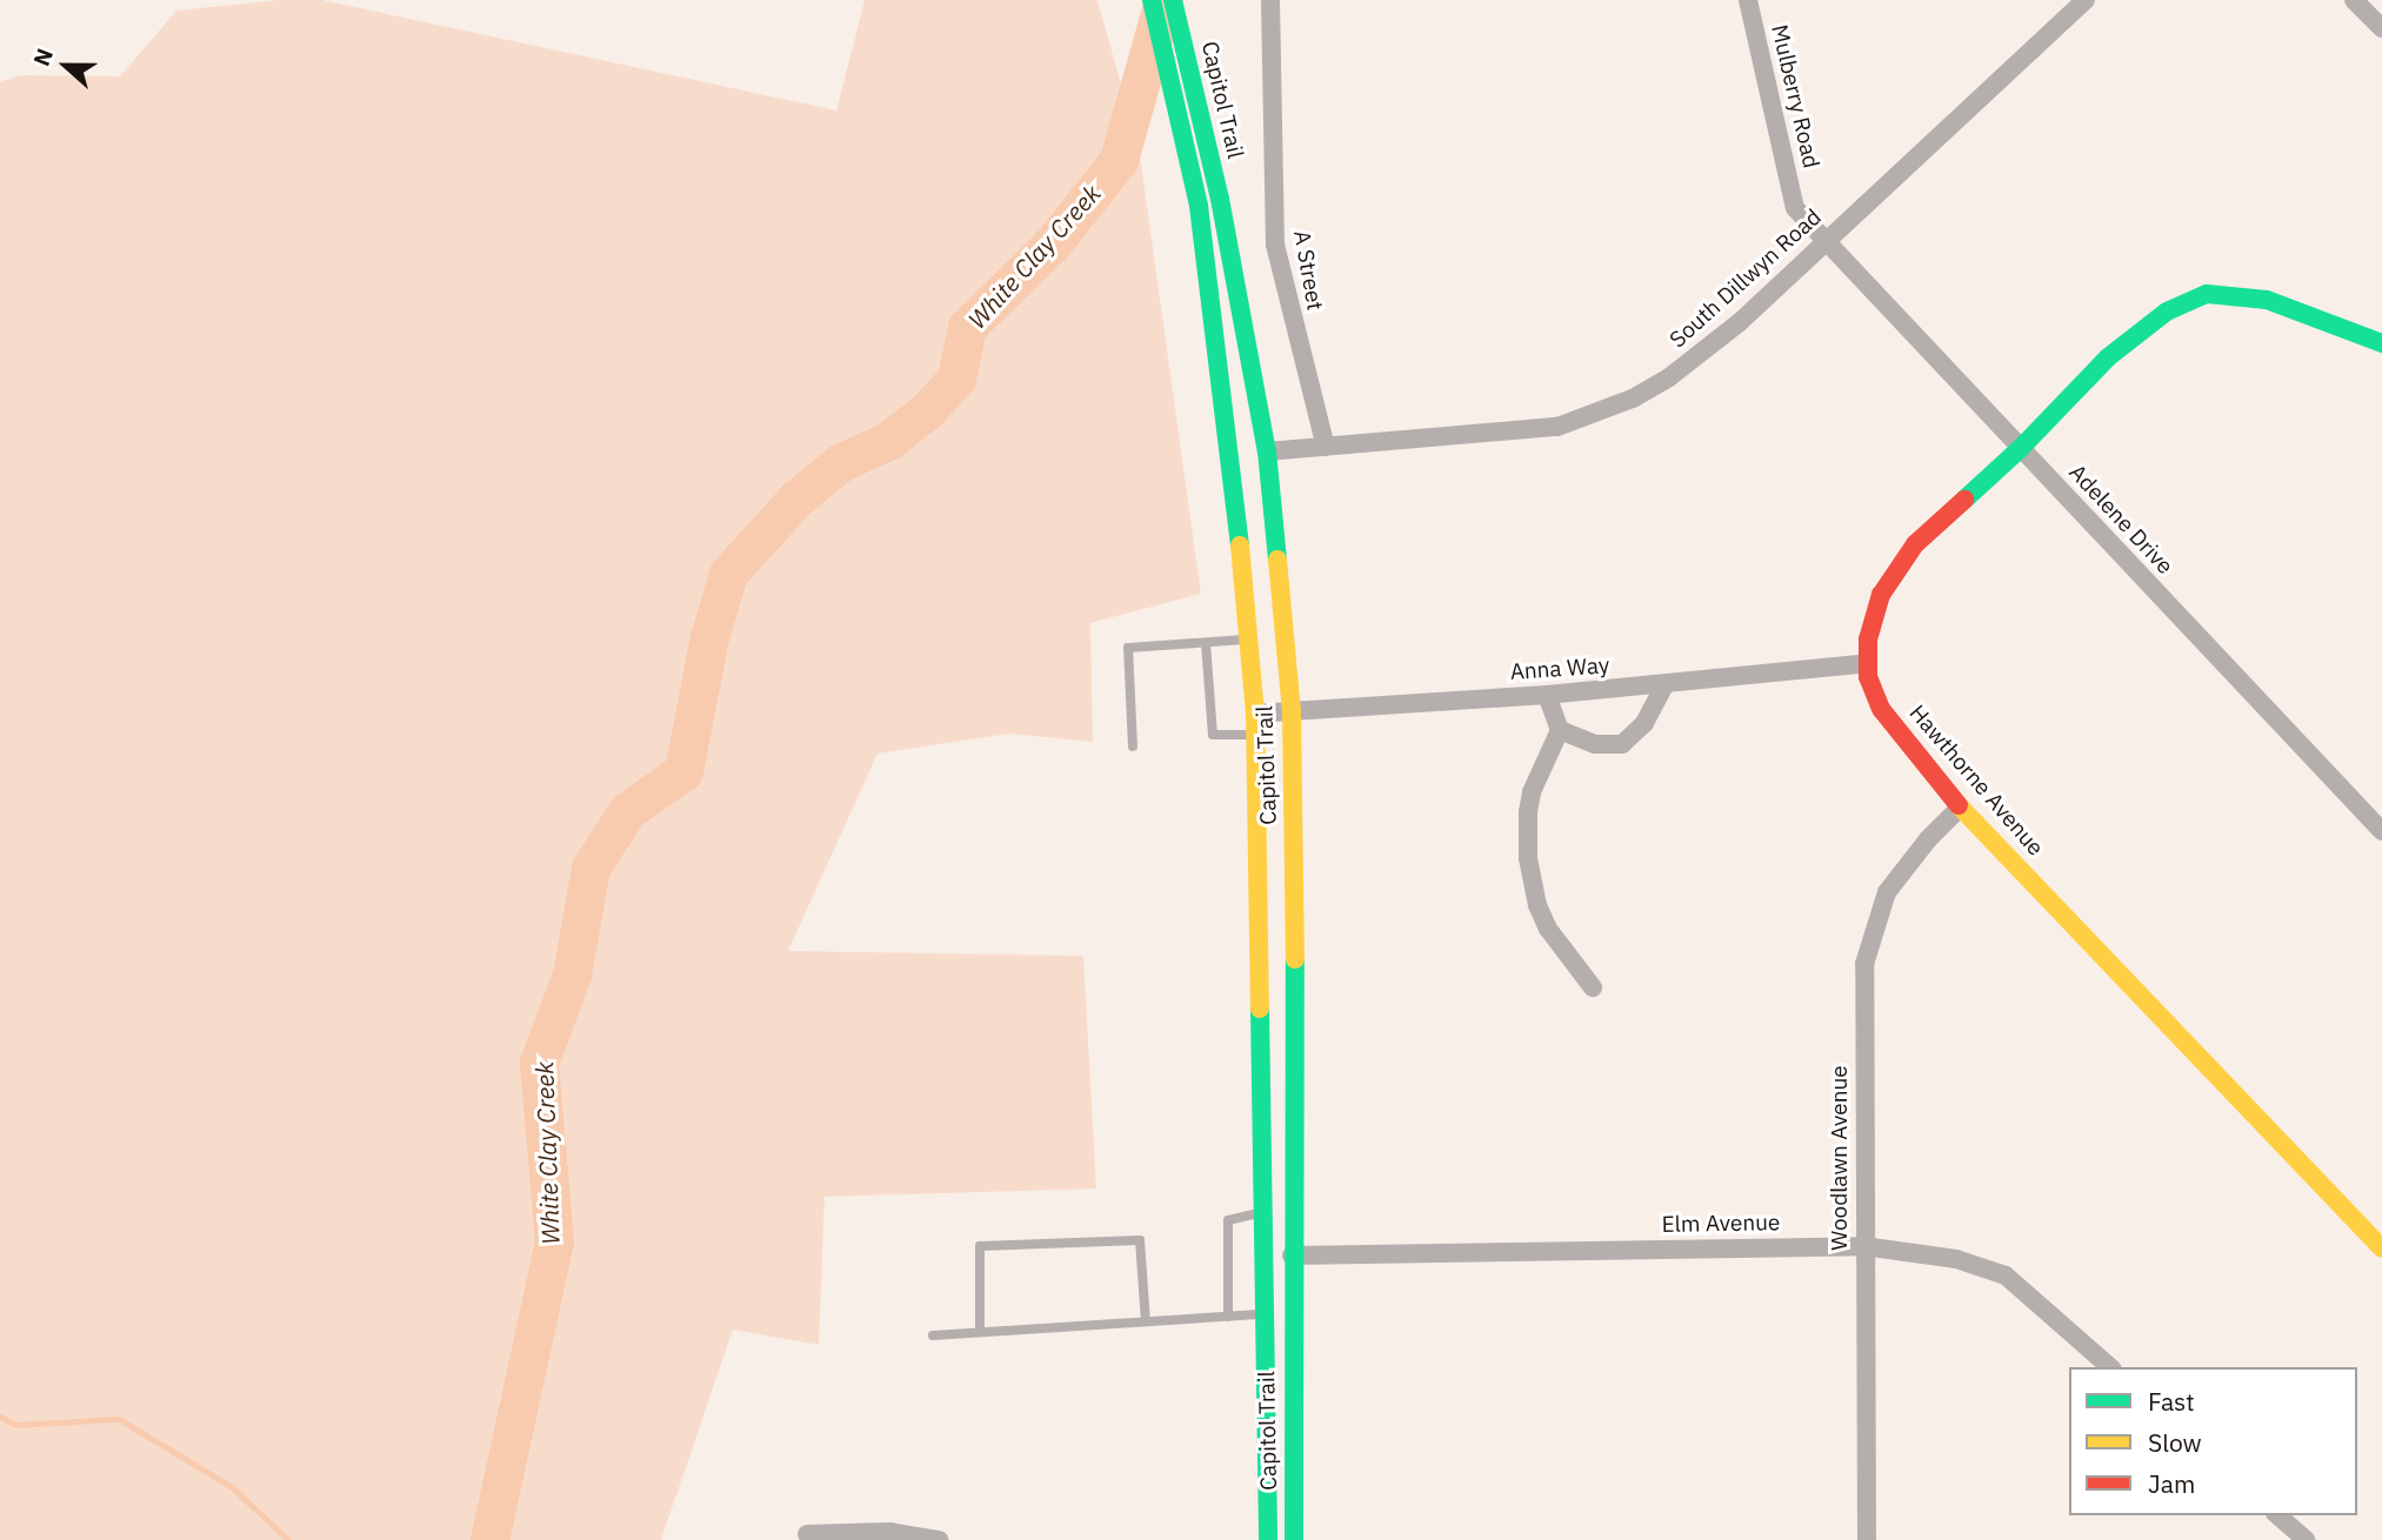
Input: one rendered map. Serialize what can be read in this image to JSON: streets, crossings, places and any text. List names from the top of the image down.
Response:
{
  "streets": {
    "main road": ["Capitol Trail", "Hawthorne Avenue"],
    "street": [
      "Mulberry Road",
      "A Street",
      "South Dillwyn Road",
      "Adelene Drive",
      "Anna Way",
      "Woodlawn Avenue",
      "Elm Avenue"
    ]
  },
  "crossings": [
    ["Mulberry Road", "South Dillwyn Road"],
    ["Mulberry Road", "Adelene Drive"],
    ["Capitol Trail", "South Dillwyn Road"],
    ["Capitol Trail", "Anna Way"],
    ["Capitol Trail", "Elm Avenue"],
    ["A Street", "South Dillwyn Road"],
    ["South Dillwyn Road", "Adelene Drive"],
    ["Adelene Drive", "Hawthorne Avenue"],
    ["Anna Way", "Hawthorne Avenue"],
    ["Hawthorne Avenue", "Woodlawn Avenue"],
    ["Woodlawn Avenue", "Elm Avenue"]
  ],
  "water": ["White Clay Creek"],
  "legend": ["Fast", "Slow", "Jam"],
  "north": "left"
}
